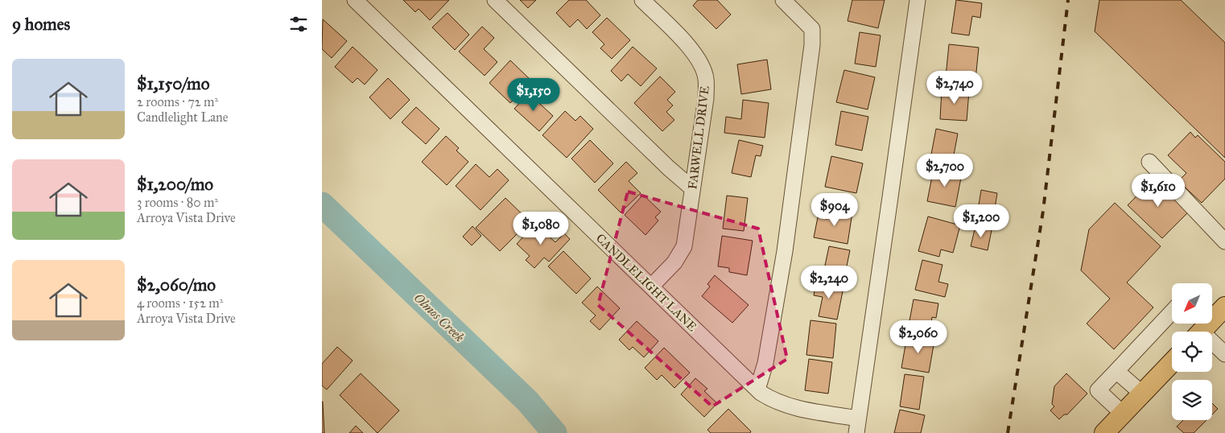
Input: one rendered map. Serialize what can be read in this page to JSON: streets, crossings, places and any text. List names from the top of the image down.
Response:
{
  "streets": {
    "street": ["FARWELL DRIVE", "CANDLELIGHT LANE"]
  },
  "crossings": [
    ["FARWELL DRIVE", "CANDLELIGHT LANE"]
  ],
  "water": ["Olmos Creek"],
  "north": "bottom left",
  "page": {
    "heading": "9 homes",
    "list": [
      {
        "name": "$1,150/mo",
        "note": "2 rooms · 72 m² · Candlelight Lane"
      },
      {
        "name": "$1,200/mo",
        "note": "3 rooms · 80 m² · Arroya Vista Drive"
      },
      {
        "name": "$2,060/mo",
        "note": "4 rooms · 152 m² · Arroya Vista Drive"
      }
    ],
    "price": [
      "$2,740",
      "$1,150",
      "$2,700",
      "$1,610",
      "$904",
      "$1,200",
      "$1,080",
      "$2,240",
      "$2,060"
    ]
  }
}
